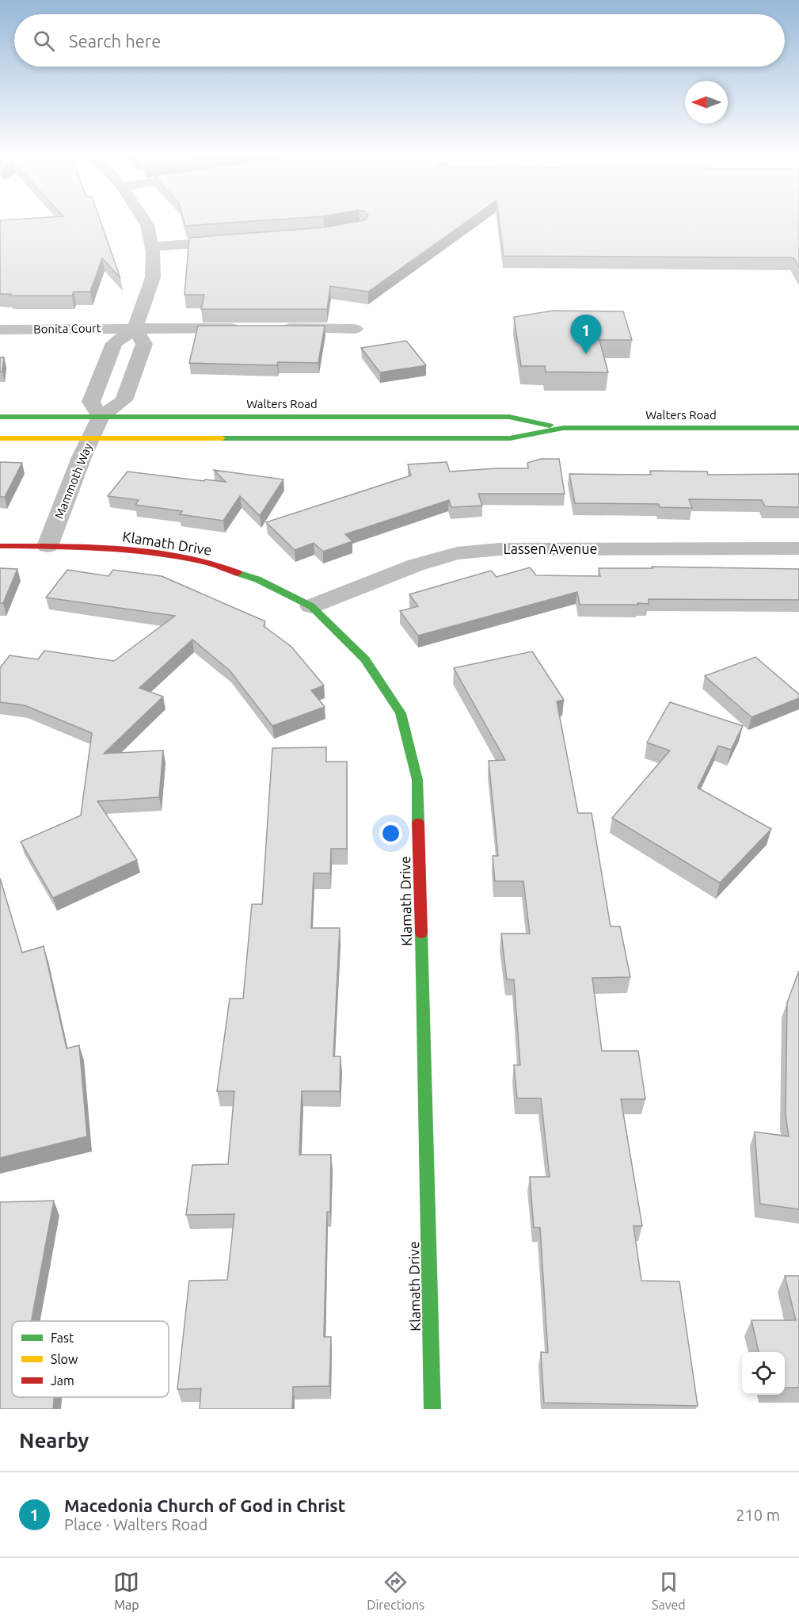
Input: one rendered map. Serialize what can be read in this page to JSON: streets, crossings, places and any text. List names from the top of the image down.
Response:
{
  "streets": {
    "main road": ["Walters Road", "Klamath Drive"],
    "street": ["Bonita Court", "Mammoth Way", "Lassen Avenue"]
  },
  "crossings": [
    ["Walters Road", "Mammoth Way"],
    ["Mammoth Way", "Klamath Drive"],
    ["Klamath Drive", "Lassen Avenue"]
  ],
  "legend": ["Fast", "Slow", "Jam"],
  "north": "left",
  "page": {
    "search": "Search here",
    "pins": "1",
    "heading": "Nearby",
    "list": [
      {
        "mark": "1",
        "name": "Macedonia Church of God in Christ",
        "note": "Place · Walters Road",
        "value": "210 m"
      }
    ],
    "nav": ["Map", "Directions", "Saved"]
  }
}
